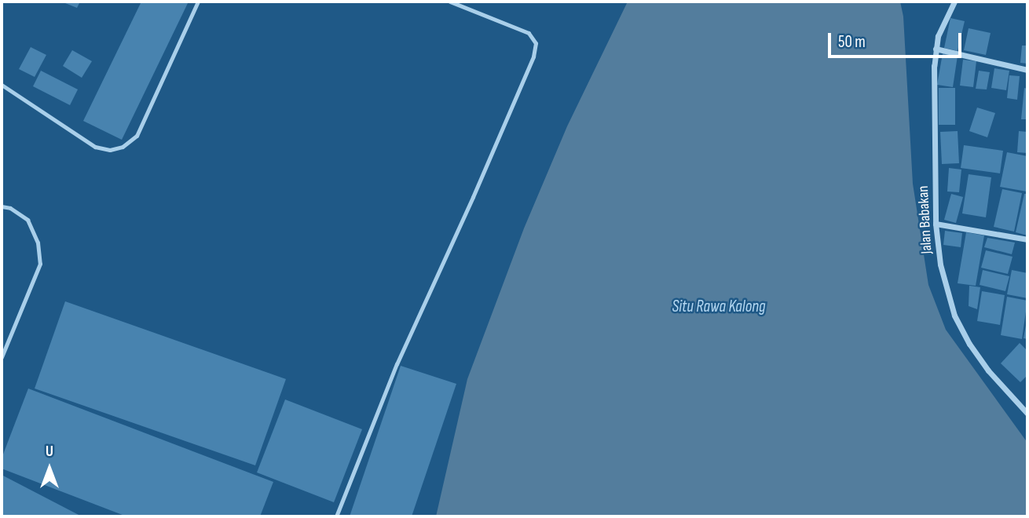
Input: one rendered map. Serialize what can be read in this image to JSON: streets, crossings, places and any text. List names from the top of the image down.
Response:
{
  "streets": {
    "street": ["Jalan Babakan"]
  },
  "water": ["Situ Rawa Kalong"],
  "scale_bar": "50 m",
  "north": "top"
}
